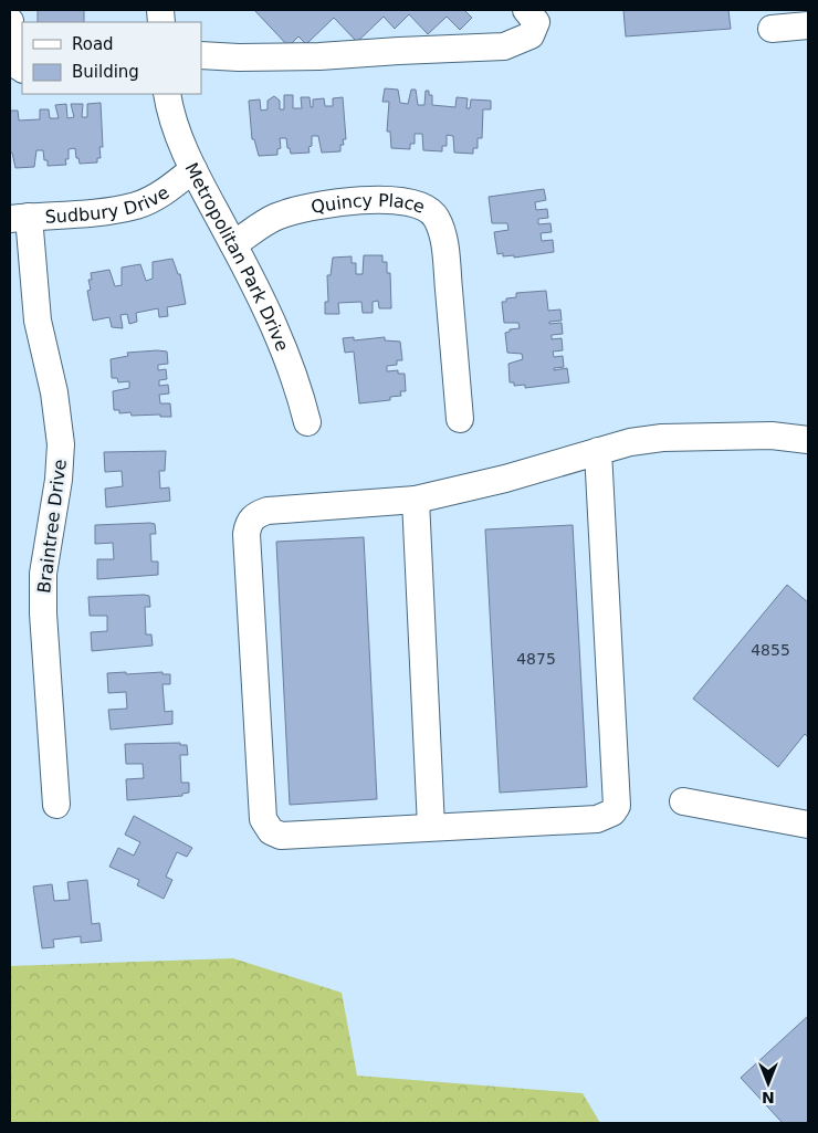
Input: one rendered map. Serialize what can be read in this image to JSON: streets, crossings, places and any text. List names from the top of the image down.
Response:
{
  "streets": {
    "street": [
      "Sudbury Drive",
      "Quincy Place",
      "Metropolitan Park Drive",
      "Braintree Drive"
    ]
  },
  "crossings": [
    ["Sudbury Drive", "Metropolitan Park Drive"],
    ["Sudbury Drive", "Braintree Drive"],
    ["Quincy Place", "Metropolitan Park Drive"]
  ],
  "house_numbers": ["4855", "4875"],
  "legend": ["Road", "Building"],
  "north": "bottom"
}
